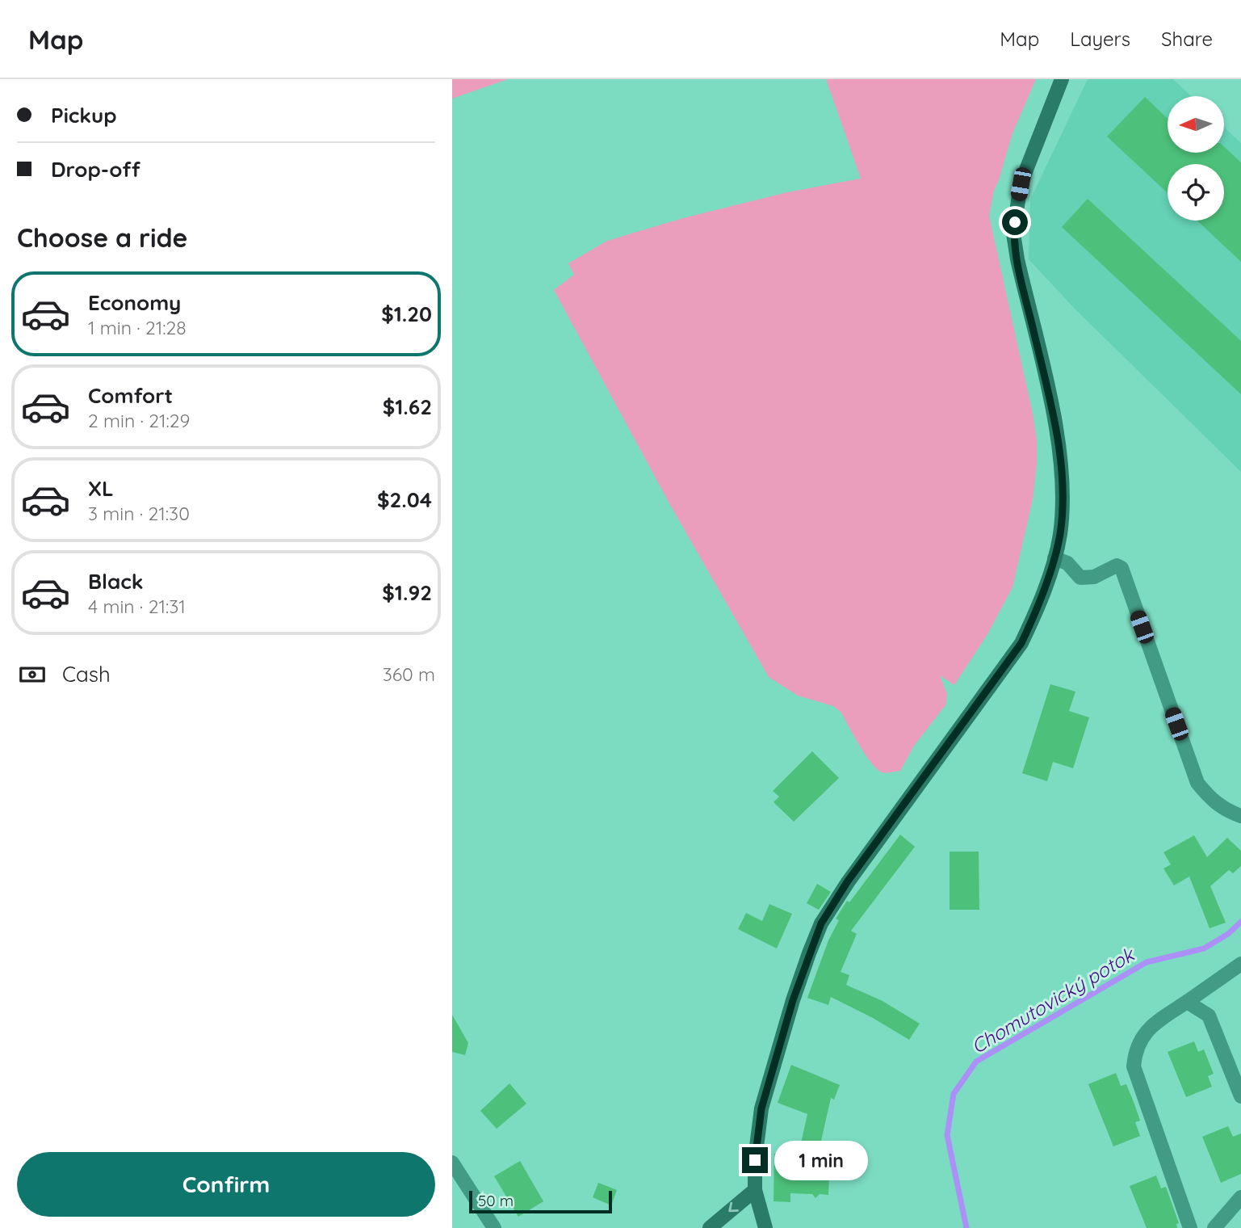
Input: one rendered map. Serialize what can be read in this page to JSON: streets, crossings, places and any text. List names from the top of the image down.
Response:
{
  "water": ["Chomutovický potok"],
  "scale_bar": "50 m",
  "north": "left",
  "page": {
    "header": "Map",
    "nav": ["Map", "Layers", "Share"],
    "banner": ["Pickup", "Drop-off"],
    "heading": "Choose a ride",
    "list": [
      {
        "name": "Economy",
        "note": "1 min · 21:28",
        "value": "$1.20"
      },
      {
        "name": "Comfort",
        "note": "2 min · 21:29",
        "value": "$1.62"
      },
      {
        "name": "XL",
        "note": "3 min · 21:30",
        "value": "$2.04"
      },
      {
        "name": "Black",
        "note": "4 min · 21:31",
        "value": "$1.92"
      }
    ],
    "pay": ["Cash", "360 m"],
    "buttons": "Confirm",
    "bubble": "1 min",
    "scale": "50 m"
  }
}
